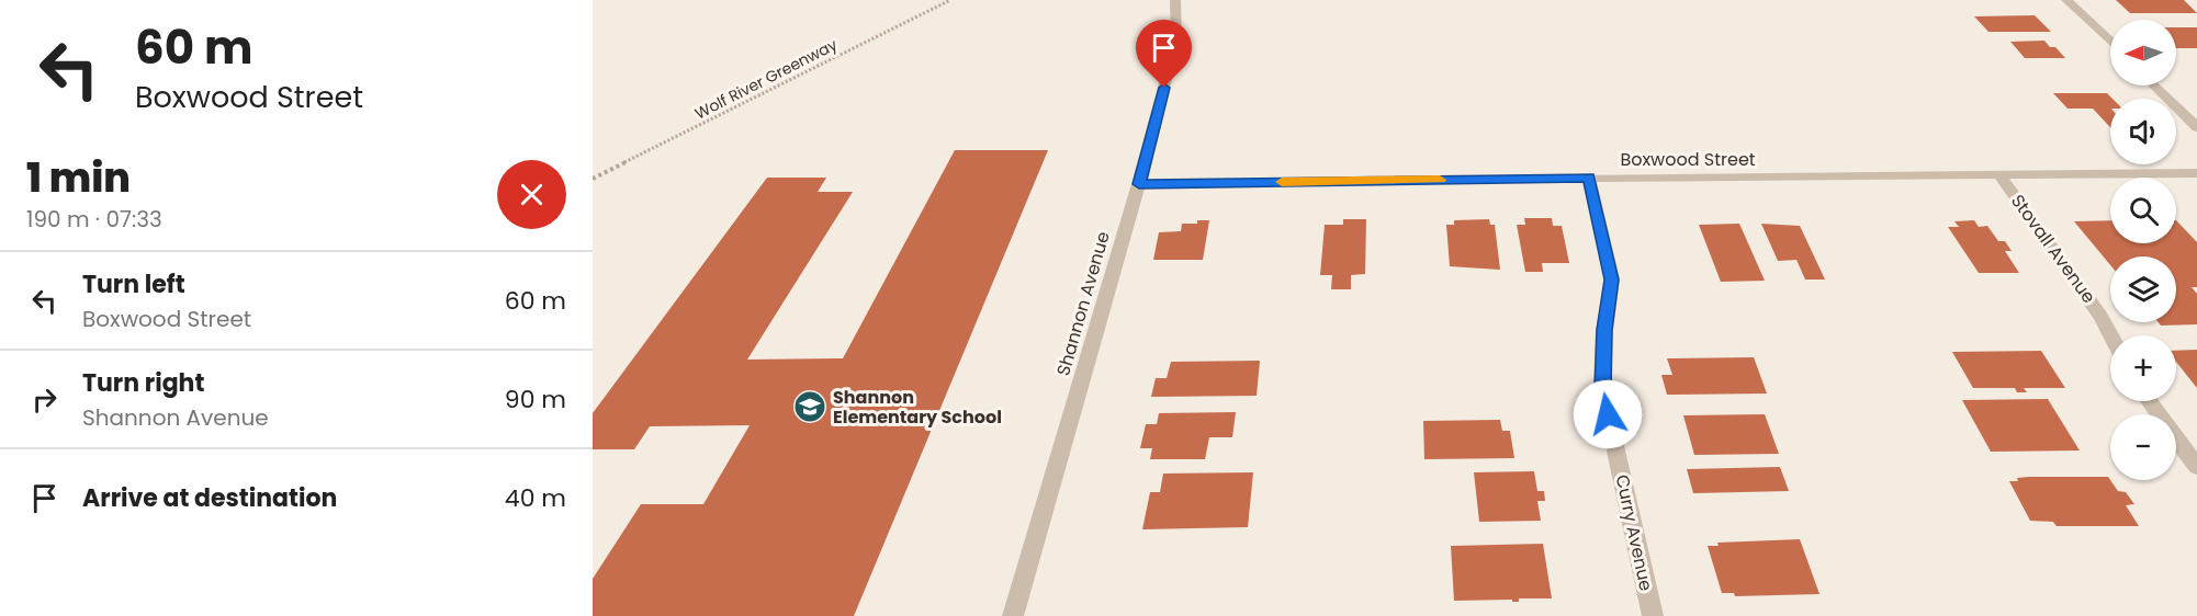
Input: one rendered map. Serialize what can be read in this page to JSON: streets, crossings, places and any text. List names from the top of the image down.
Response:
{
  "streets": {
    "street": [
      "Boxwood Street",
      "Stovall Avenue",
      "Shannon Avenue",
      "Curry Avenue"
    ],
    "path": ["Wolf River Greenway"]
  },
  "crossings": [
    ["Boxwood Street", "Stovall Avenue"],
    ["Boxwood Street", "Shannon Avenue"],
    ["Boxwood Street", "Curry Avenue"]
  ],
  "places": {
    "school or university": ["Shannon Elementary School"]
  },
  "north": "left",
  "page": {
    "turn": ["60 m", "Boxwood Street"],
    "map_buttons": ["+", "−"],
    "heading": ["1 min", "190 m · 07:33"],
    "list": [
      {
        "name": "Turn left",
        "note": "Boxwood Street",
        "value": "60 m"
      },
      {
        "name": "Turn right",
        "note": "Shannon Avenue",
        "value": "90 m"
      },
      {
        "name": "Arrive at destination",
        "value": "40 m"
      }
    ]
  }
}
